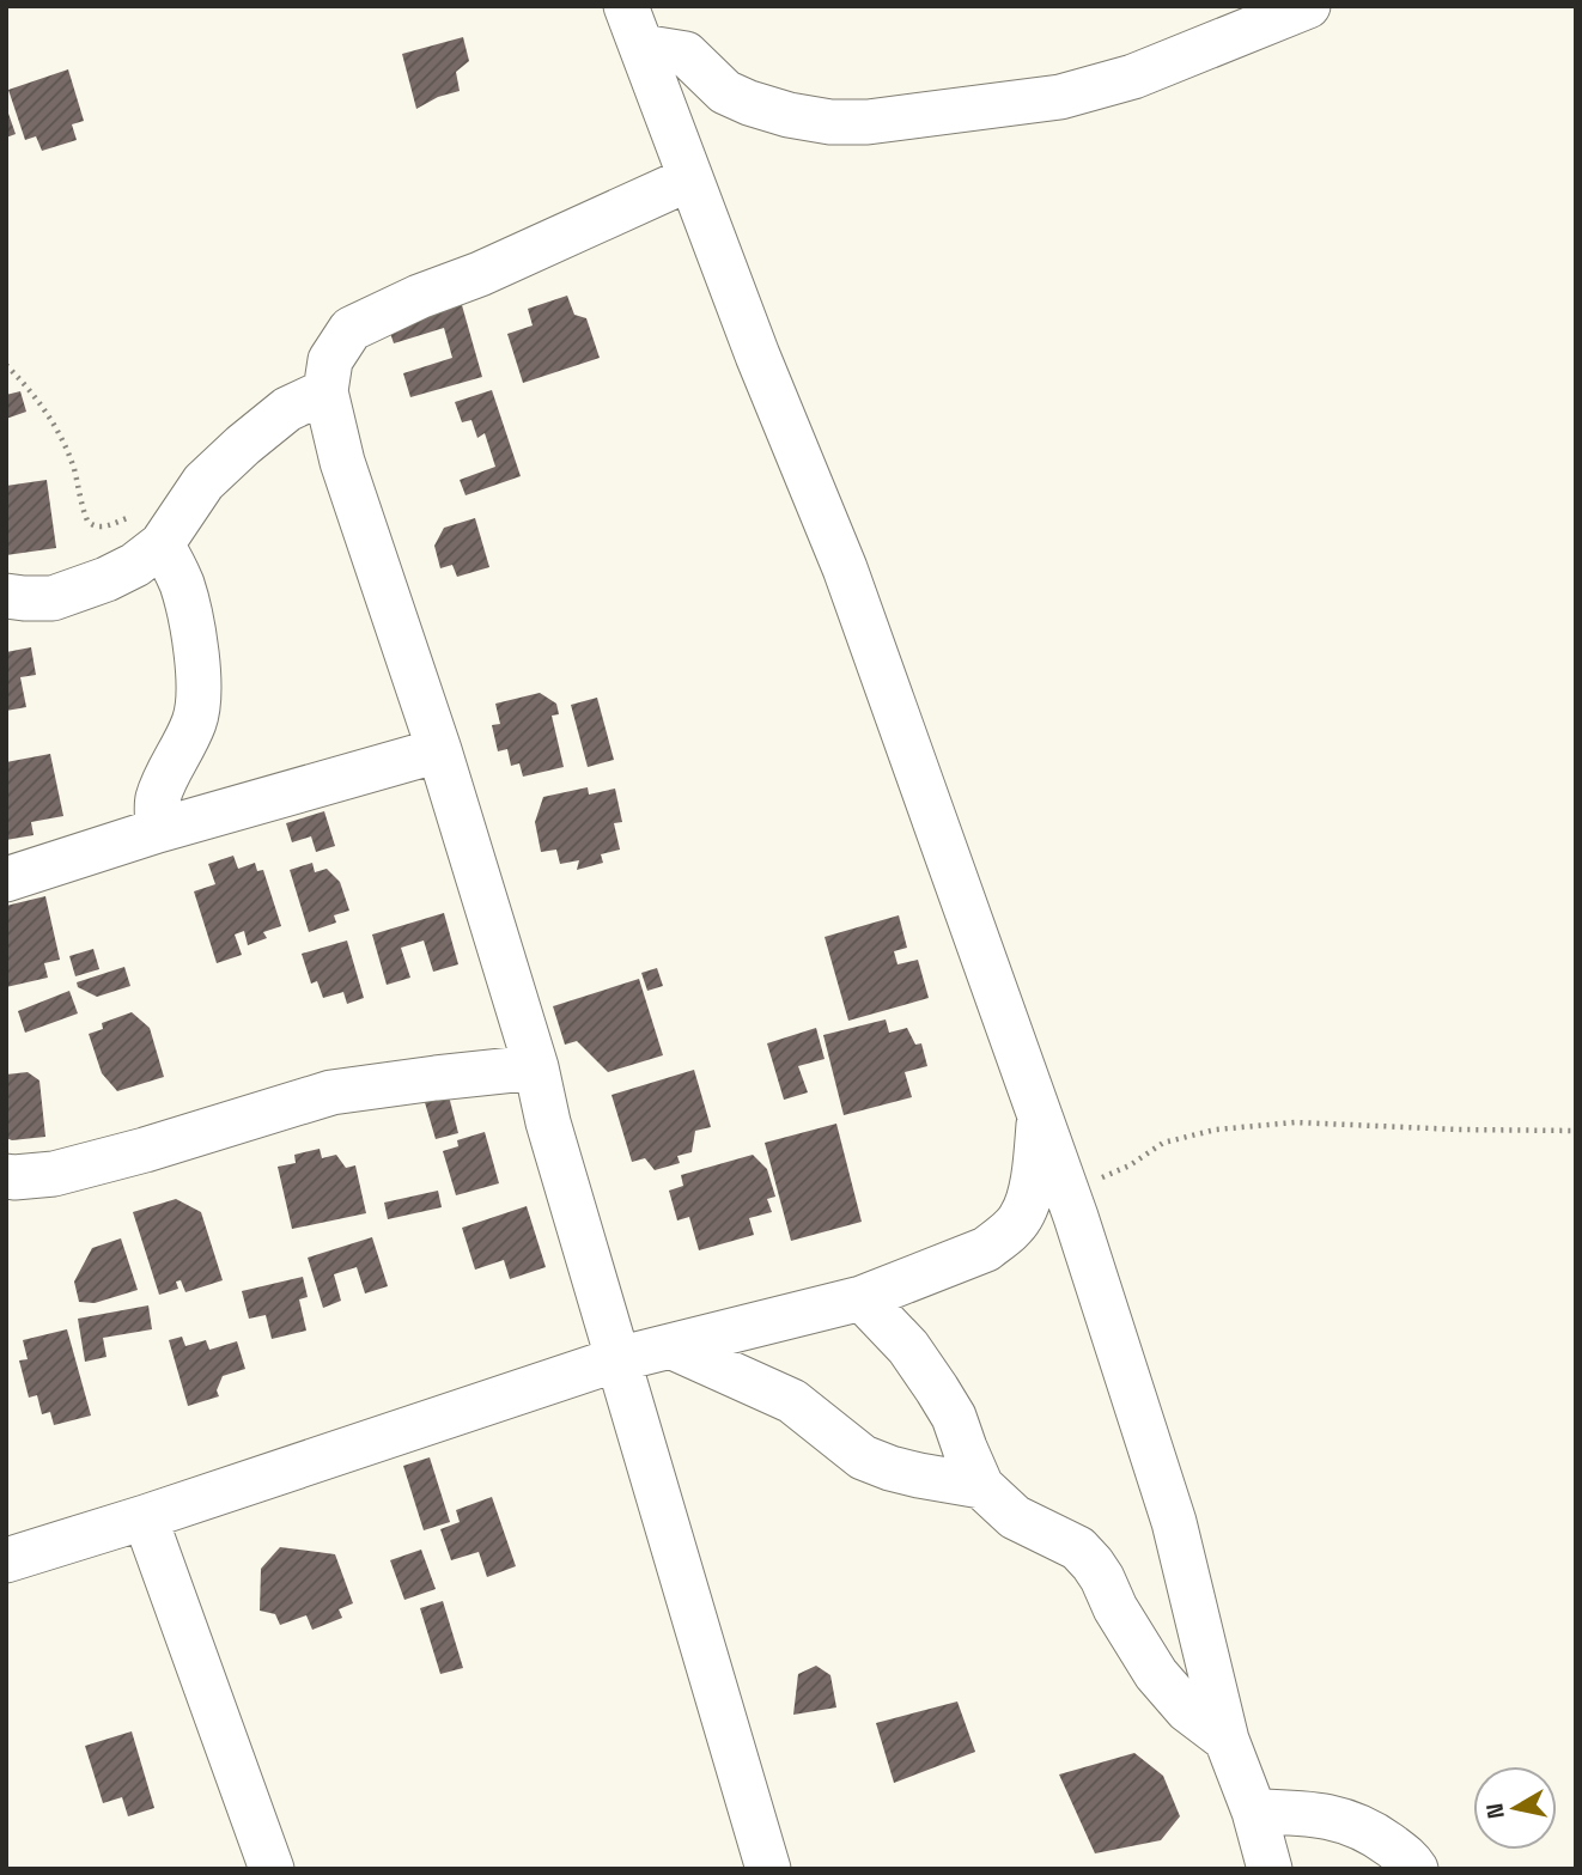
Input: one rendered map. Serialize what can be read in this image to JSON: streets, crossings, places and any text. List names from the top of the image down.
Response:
{
  "north": "left"
}
